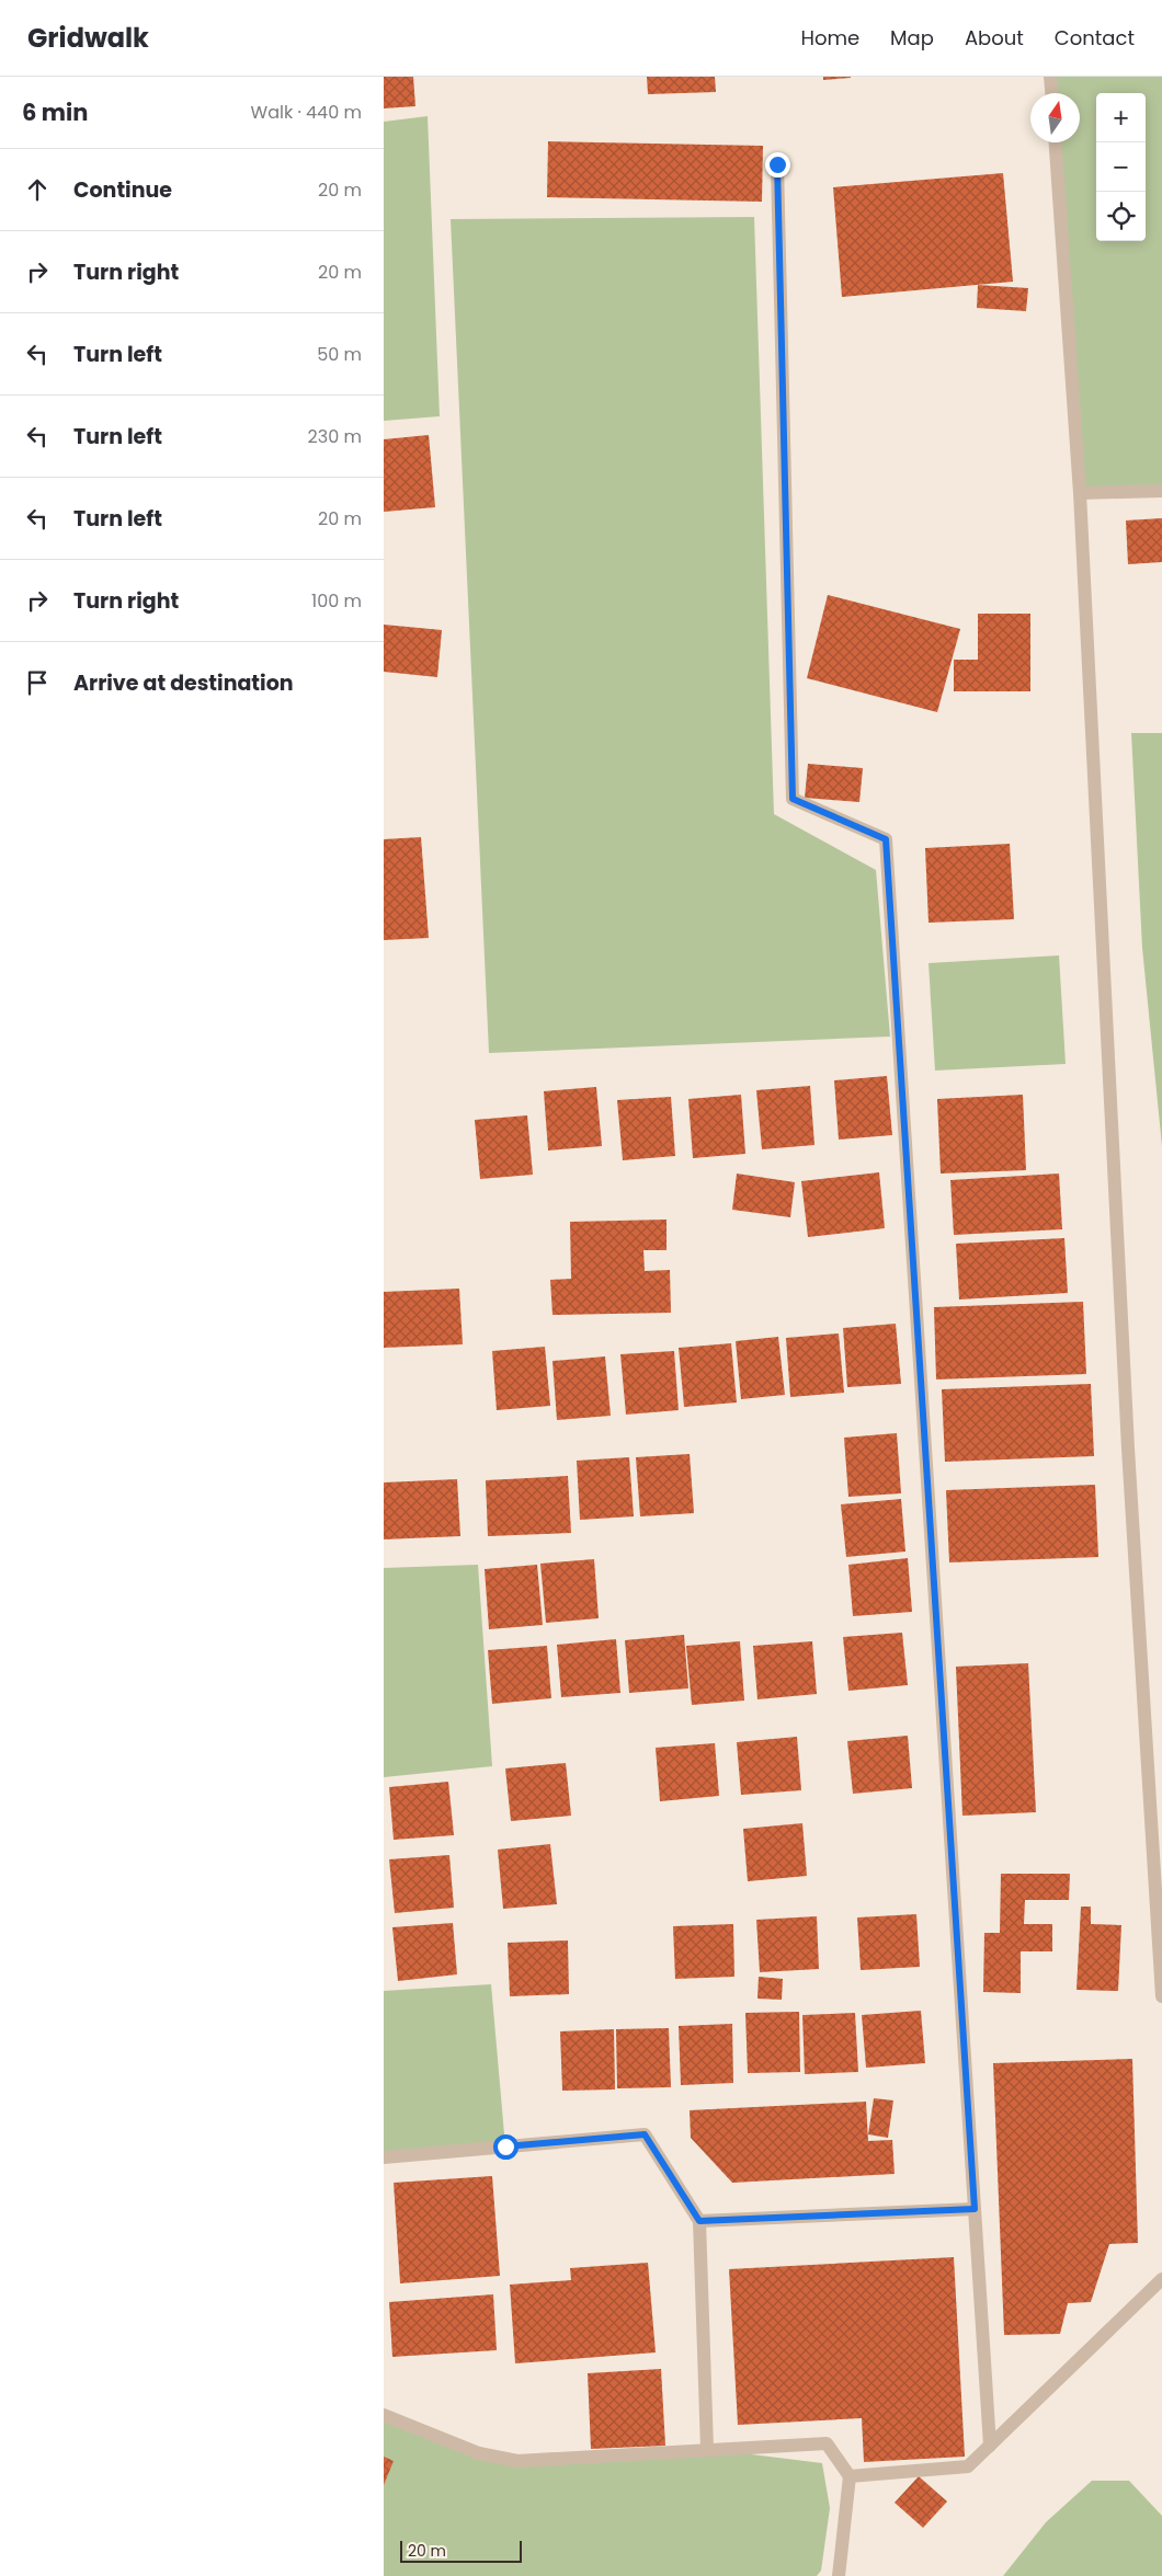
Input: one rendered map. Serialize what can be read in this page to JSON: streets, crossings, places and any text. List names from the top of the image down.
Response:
{
  "scale_bar": "20 m",
  "north": "top",
  "page": {
    "header": "Gridwalk",
    "nav": [
      "Home",
      "Map",
      "About",
      "Contact"
    ],
    "heading": ["6 min", "Walk · 440 m"],
    "map_buttons": ["+", "−"],
    "list": [
      ["Continue", "20 m"],
      ["Turn right", "20 m"],
      ["Turn left", "50 m"],
      ["Turn left", "230 m"],
      ["Turn left", "20 m"],
      ["Turn right", "100 m"],
      "Arrive at destination"
    ],
    "scale": "20 m"
  }
}
